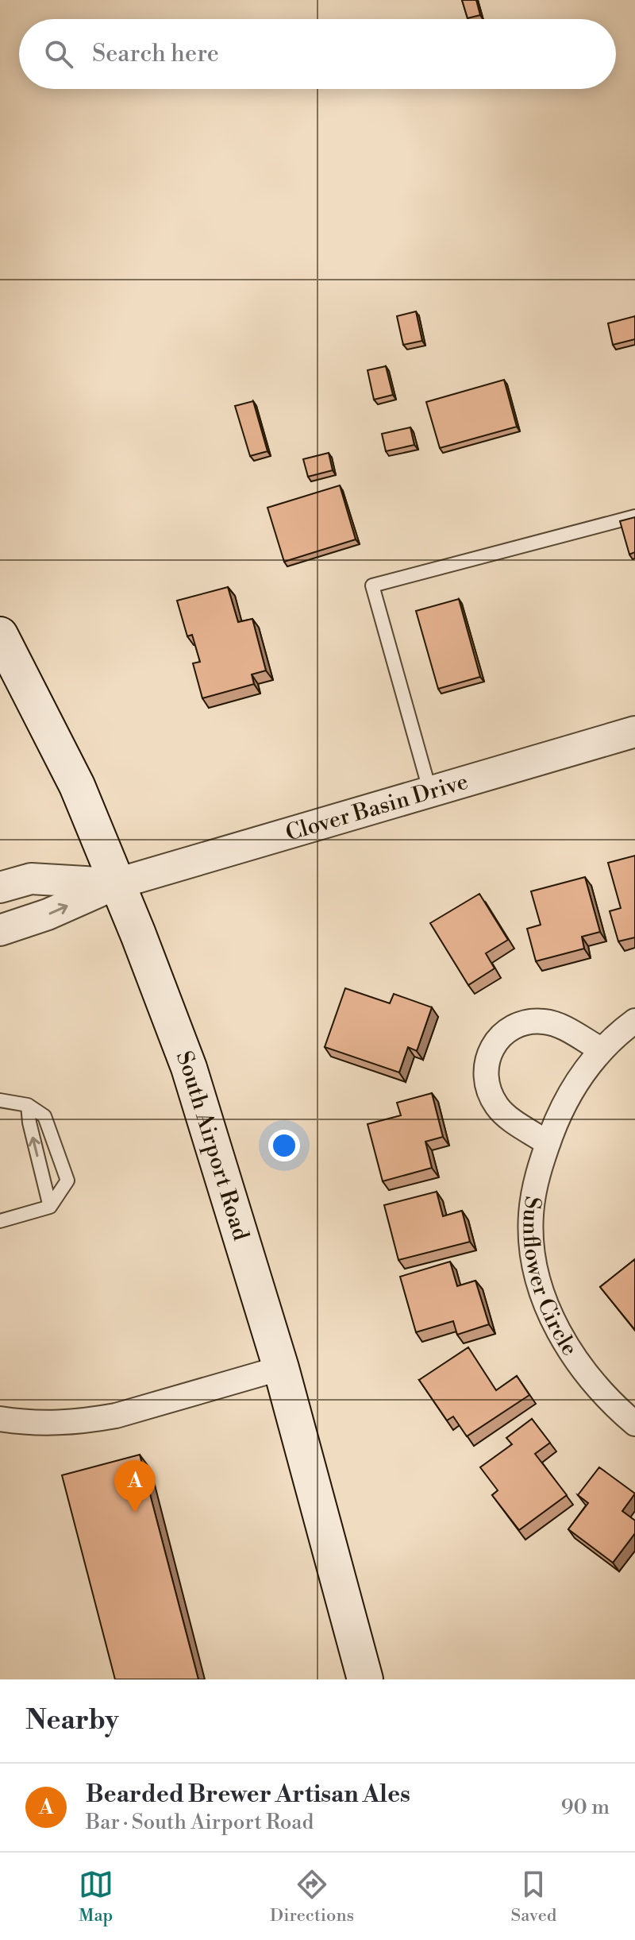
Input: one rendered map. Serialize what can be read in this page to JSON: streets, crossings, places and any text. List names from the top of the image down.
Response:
{
  "streets": {
    "main road": ["South Airport Road"],
    "street": ["Clover Basin Drive", "Sunflower Circle"]
  },
  "crossings": [
    ["Clover Basin Drive", "South Airport Road"]
  ],
  "page": {
    "search": "Search here",
    "pins": "A",
    "heading": "Nearby",
    "list": [
      {
        "mark": "A",
        "name": "Bearded Brewer Artisan Ales",
        "note": "Bar · South Airport Road",
        "value": "90 m"
      }
    ],
    "nav": ["Map", "Directions", "Saved"]
  }
}
